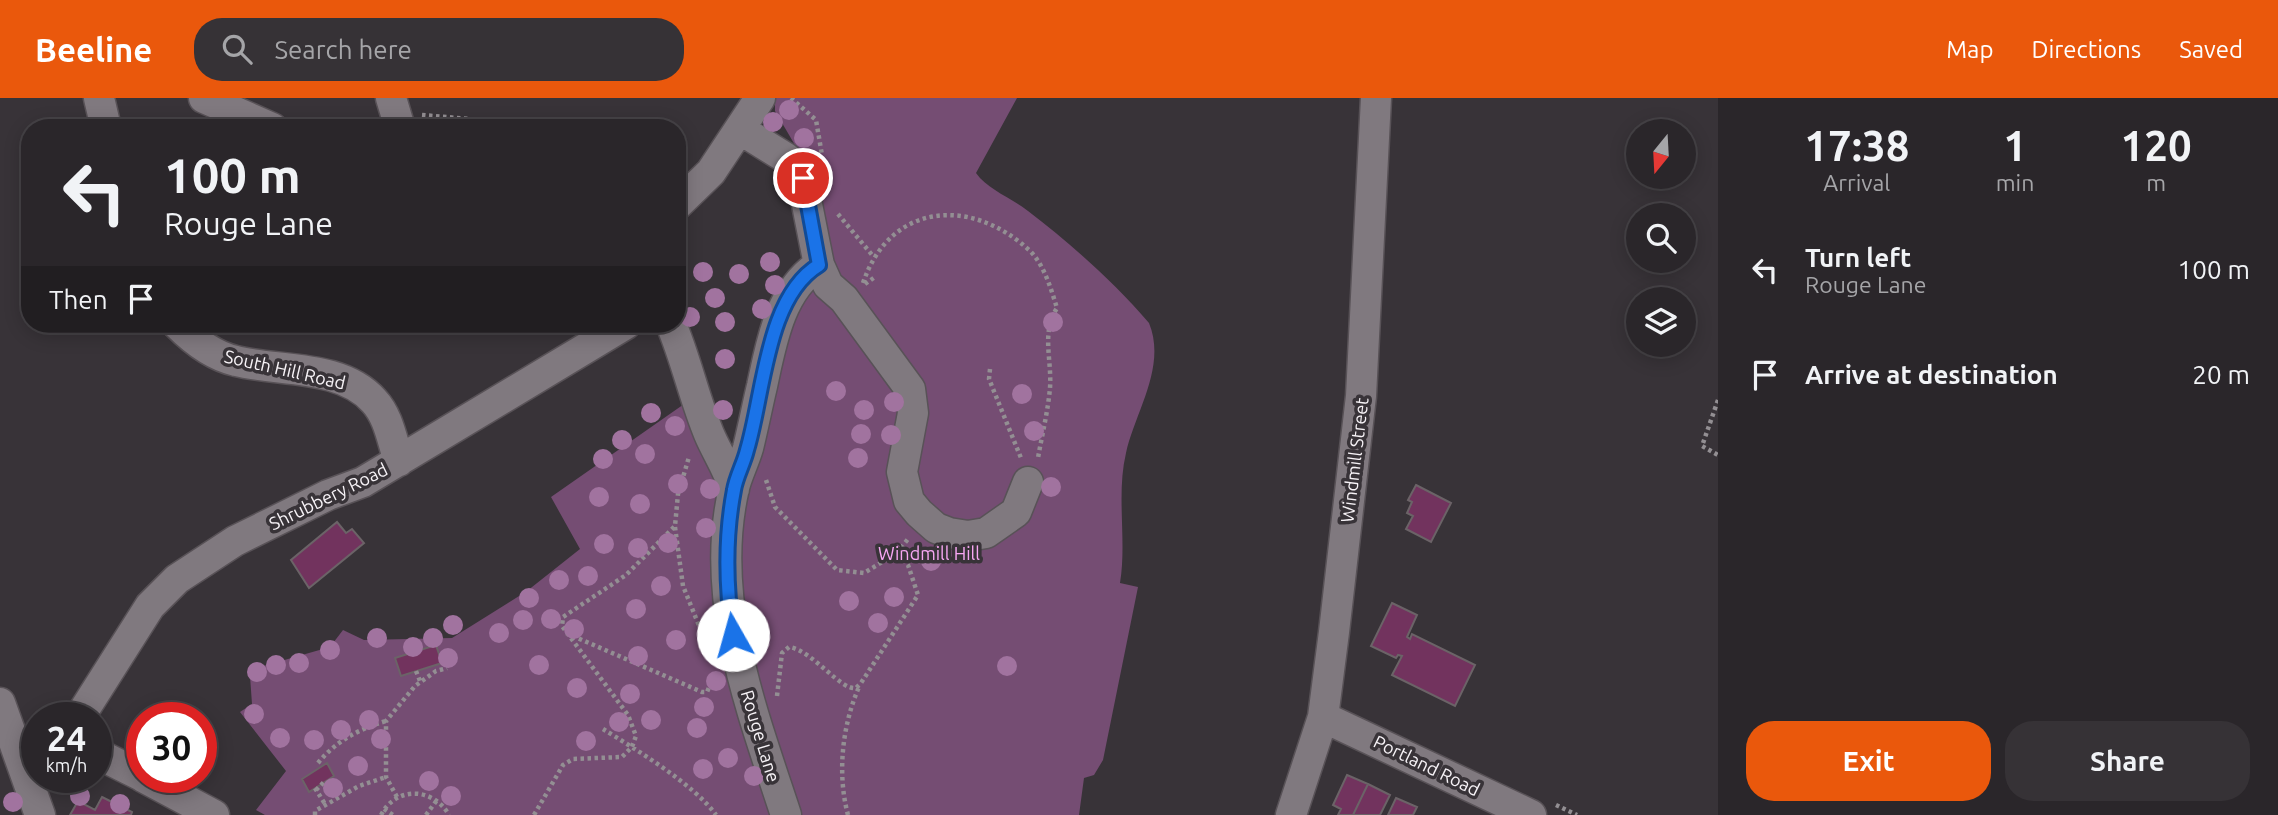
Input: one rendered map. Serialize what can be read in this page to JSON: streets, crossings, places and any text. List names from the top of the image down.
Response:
{
  "streets": {
    "street": [
      "South Hill Road",
      "Windmill Street",
      "Shrubbery Road",
      "Rouge Lane",
      "Portland Road"
    ]
  },
  "crossings": [
    ["South Hill Road", "Shrubbery Road"],
    ["Windmill Street", "Portland Road"]
  ],
  "parks": ["Windmill Hill"],
  "north": "bottom",
  "page": {
    "header": "Beeline",
    "search": "Search here",
    "nav": ["Map", "Directions", "Saved"],
    "eta": [
      "17:38",
      "Arrival",
      "1",
      "min",
      "120",
      "m"
    ],
    "turn": ["100 m", "Rouge Lane"],
    "list": [
      {
        "name": "Turn left",
        "note": "Rouge Lane",
        "value": "100 m"
      },
      {
        "name": "Arrive at destination",
        "value": "20 m"
      }
    ],
    "then": "Then",
    "speed": "24 km/h",
    "limit": "30",
    "buttons": ["Exit", "Share"]
  }
}
